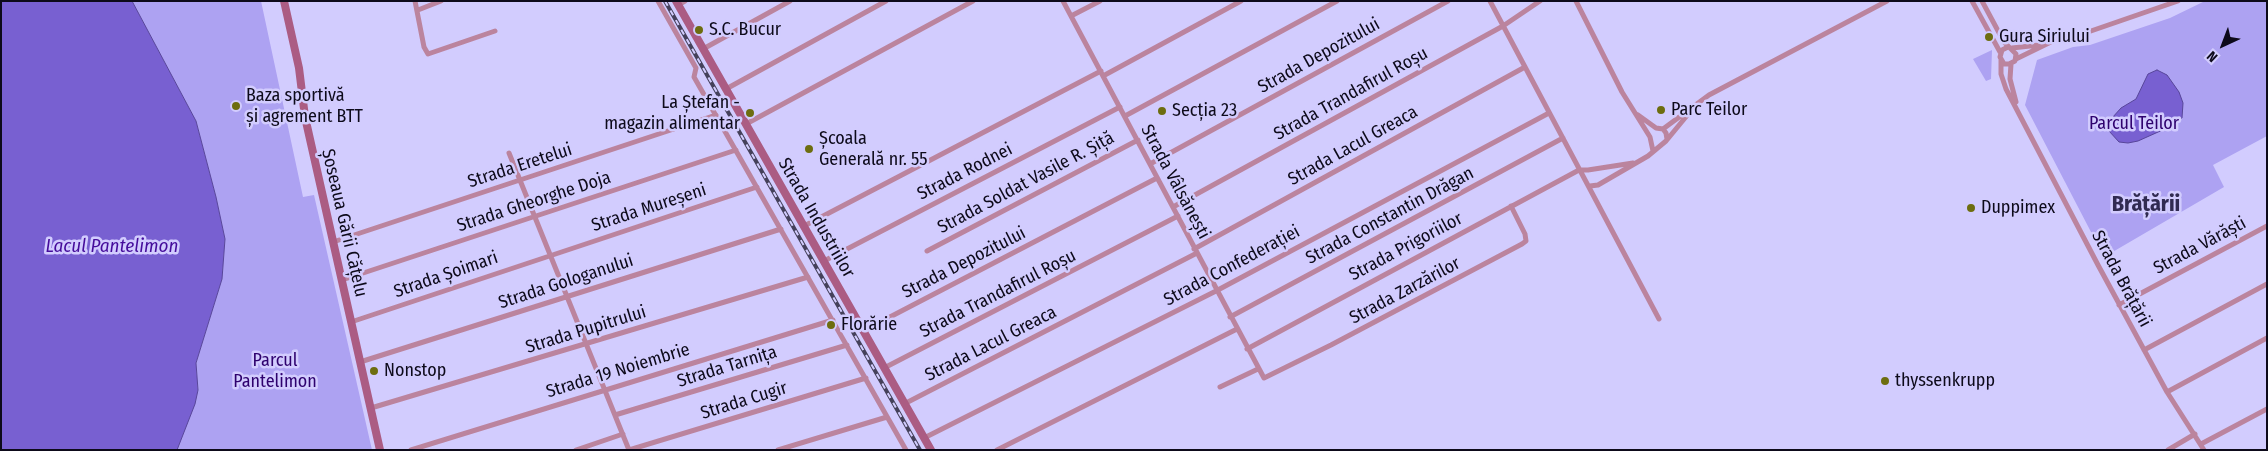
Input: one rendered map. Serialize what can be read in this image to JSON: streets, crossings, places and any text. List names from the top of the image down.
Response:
{
  "streets": {
    "main road": ["Strada Industriilor", "Șoseaua Gării Cățelu"],
    "street": [
      "Strada Depozitului",
      "Strada Trandafirul Roșu",
      "Strada Lacul Greaca",
      "Strada Eretelui",
      "Strada Rodnei",
      "Strada Vâlsănești",
      "Strada Soldat Vasile R. Șiță",
      "Strada Gheorghe Doja",
      "Strada Mureșeni",
      "Strada Constantin Drăgan",
      "Strada Vărăști",
      "Strada Prigoriilor",
      "Strada Confederației",
      "Strada Șoimari",
      "Strada Brățării",
      "Strada Gologanului",
      "Strada Zarzărilor",
      "Strada Pupitrului",
      "Strada Tarnița",
      "Strada 19 Noiembrie",
      "Strada Cugir"
    ]
  },
  "crossings": [
    ["Strada Depozitului", "Strada Vâlsănești"],
    ["Strada Depozitului", "Strada Industriilor"],
    ["Strada Trandafirul Roșu", "Strada Vâlsănești"],
    ["Strada Trandafirul Roșu", "Strada Industriilor"],
    ["Strada Lacul Greaca", "Strada Vâlsănești"],
    ["Strada Lacul Greaca", "Strada Industriilor"],
    ["Strada Eretelui", "Șoseaua Gării Cățelu"],
    ["Strada Rodnei", "Strada Vâlsănești"],
    ["Strada Rodnei", "Strada Industriilor"],
    ["Strada Vâlsănești", "Strada Soldat Vasile R. Șiță"],
    ["Strada Vâlsănești", "Strada Constantin Drăgan"],
    ["Strada Vâlsănești", "Strada Prigoriilor"],
    ["Strada Vâlsănești", "Strada Confederației"],
    ["Strada Vâlsănești", "Strada Zarzărilor"],
    ["Strada Gheorghe Doja", "Șoseaua Gării Cățelu"],
    ["Strada Mureșeni", "Strada Șoimari"],
    ["Strada Industriilor", "Strada Confederației"],
    ["Șoseaua Gării Cățelu", "Strada Șoimari"],
    ["Șoseaua Gării Cățelu", "Strada Gologanului"],
    ["Șoseaua Gării Cățelu", "Strada Pupitrului"],
    ["Strada Vărăști", "Strada Brățării"],
    ["Strada Prigoriilor", "Strada Zarzărilor"]
  ],
  "districts": ["Brățării"],
  "water": ["Lacul Pantelimon"],
  "parks": ["Parcul Teilor", "Parcul Pantelimon"],
  "places": [
    "S.C. Bucur",
    "Gura Siriului",
    "Baza sportivă și agrement BTT",
    "Parc Teilor",
    "Secția 23",
    "La Ștefan - magazin alimentar",
    "Școala Generală nr. 55",
    "Duppimex",
    "Florărie",
    "Nonstop",
    "thyssenkrupp"
  ],
  "north": "bottom left"
}
